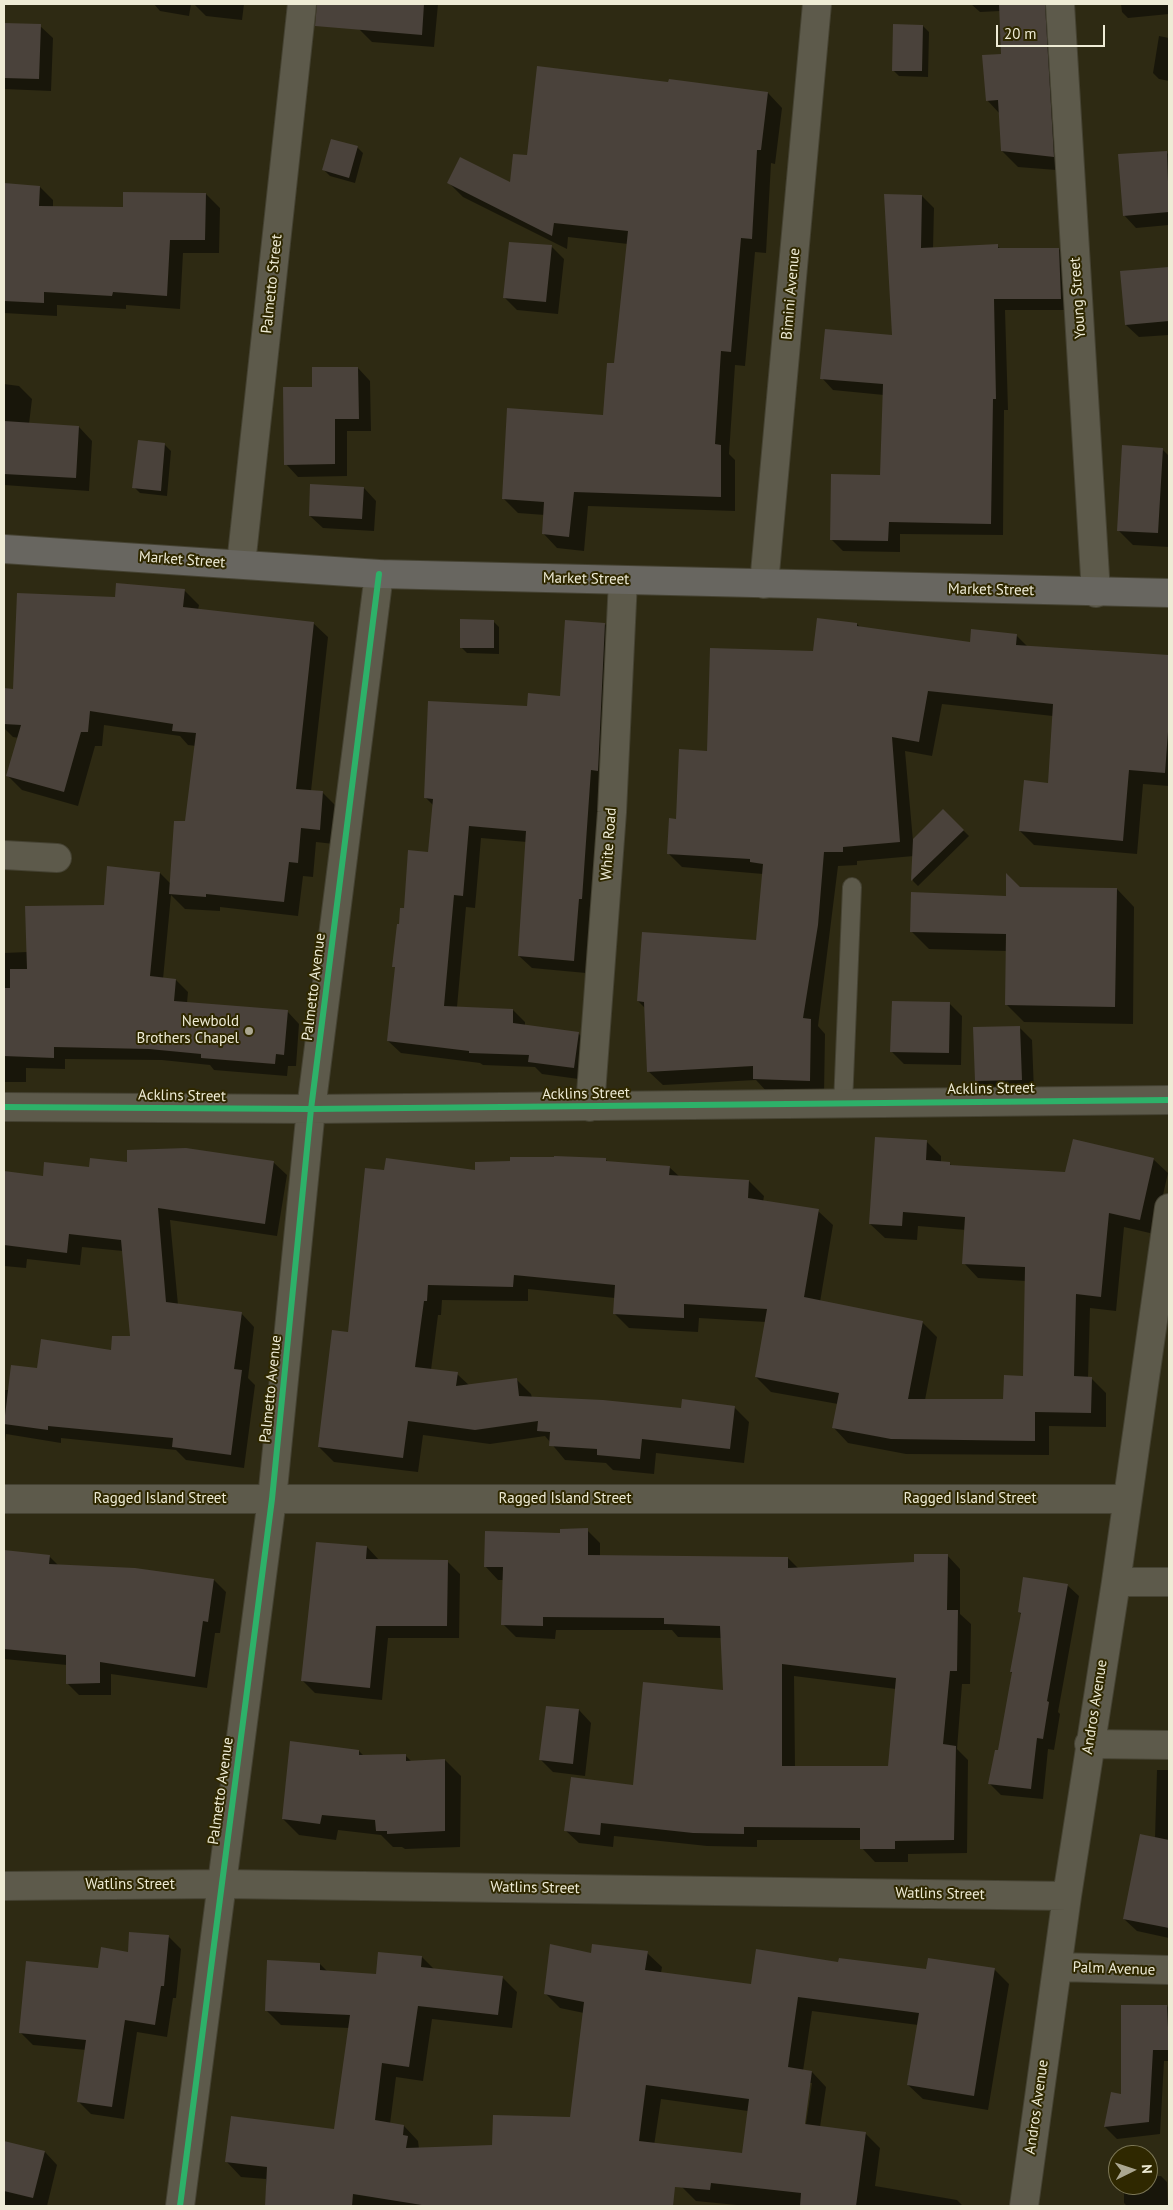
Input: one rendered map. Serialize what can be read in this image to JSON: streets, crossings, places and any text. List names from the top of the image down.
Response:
{
  "streets": {
    "main road": ["Market Street"],
    "street": [
      "Palmetto Street",
      "Bimini Avenue",
      "Young Street",
      "White Road",
      "Palmetto Avenue",
      "Acklins Street",
      "Ragged Island Street",
      "Andros Avenue",
      "Watlins Street",
      "Palm Avenue"
    ]
  },
  "crossings": [
    ["Palmetto Street", "Market Street"],
    ["Bimini Avenue", "Market Street"],
    ["Young Street", "Market Street"],
    ["Market Street", "White Road"],
    ["Market Street", "Palmetto Avenue"],
    ["White Road", "Acklins Street"],
    ["Palmetto Avenue", "Acklins Street"],
    ["Palmetto Avenue", "Ragged Island Street"],
    ["Palmetto Avenue", "Watlins Street"],
    ["Ragged Island Street", "Andros Avenue"],
    ["Andros Avenue", "Watlins Street"],
    ["Andros Avenue", "Palm Avenue"]
  ],
  "places": ["Newbold Brothers Chapel"],
  "scale_bar": "20 m",
  "north": "right"
}
